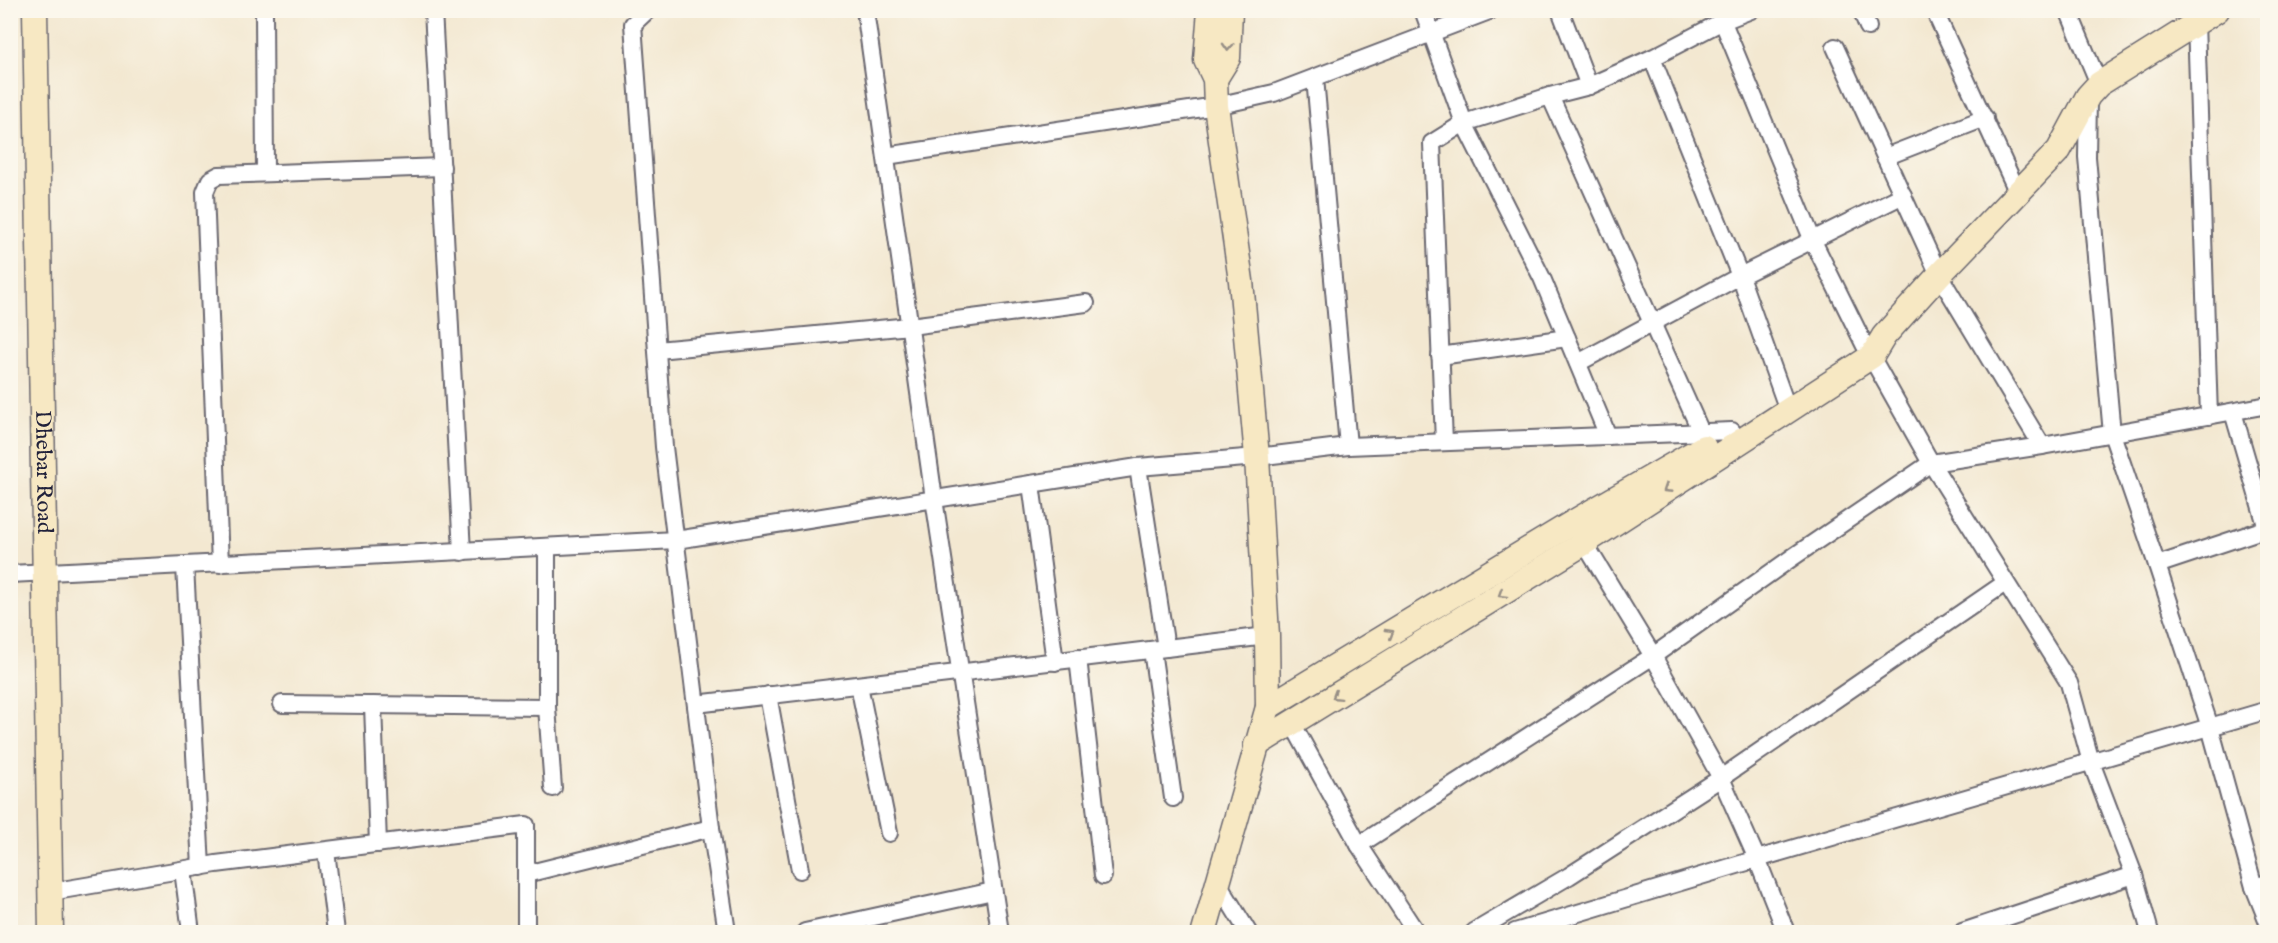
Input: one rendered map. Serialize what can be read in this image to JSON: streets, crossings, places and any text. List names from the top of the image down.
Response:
{
  "streets": {
    "street": ["Dhebar Road"]
  }
}
